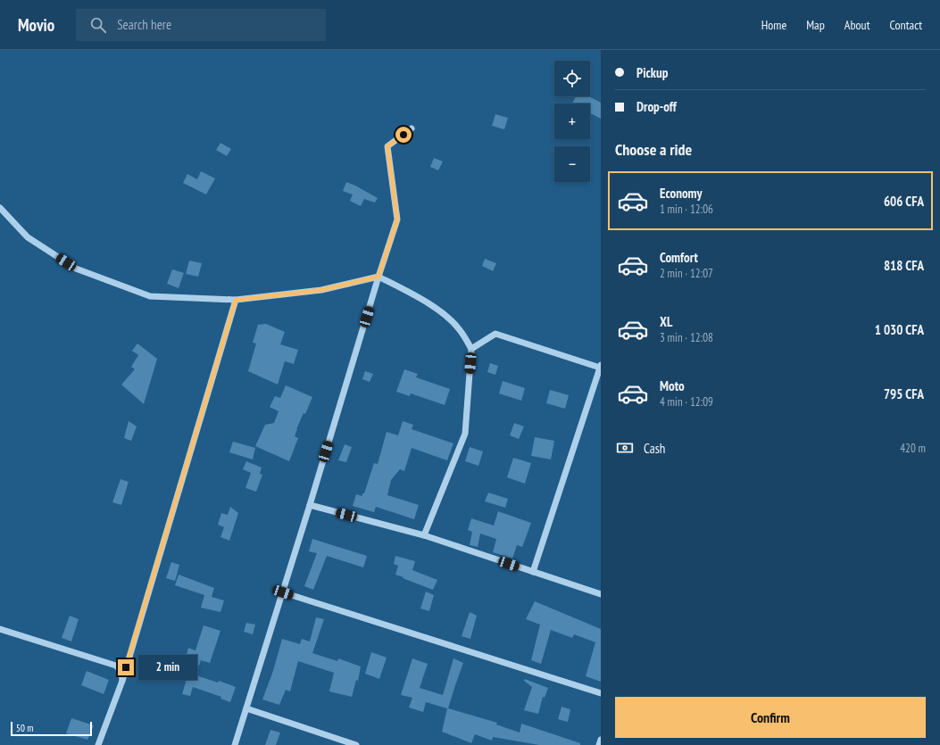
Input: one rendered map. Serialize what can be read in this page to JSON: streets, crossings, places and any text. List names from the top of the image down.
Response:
{
  "scale_bar": "50 m",
  "page": {
    "header": "Movio",
    "search": "Search here",
    "nav": [
      "Home",
      "Map",
      "About",
      "Contact"
    ],
    "banner": ["Pickup", "Drop-off"],
    "map_buttons": ["+", "−"],
    "heading": "Choose a ride",
    "list": [
      {
        "name": "Economy",
        "note": "1 min · 12:06",
        "value": "606 CFA"
      },
      {
        "name": "Comfort",
        "note": "2 min · 12:07",
        "value": "818 CFA"
      },
      {
        "name": "XL",
        "note": "3 min · 12:08",
        "value": "1 030 CFA"
      },
      {
        "name": "Moto",
        "note": "4 min · 12:09",
        "value": "795 CFA"
      }
    ],
    "pay": ["Cash", "420 m"],
    "bubble": "2 min",
    "buttons": "Confirm",
    "scale": "50 m"
  }
}
